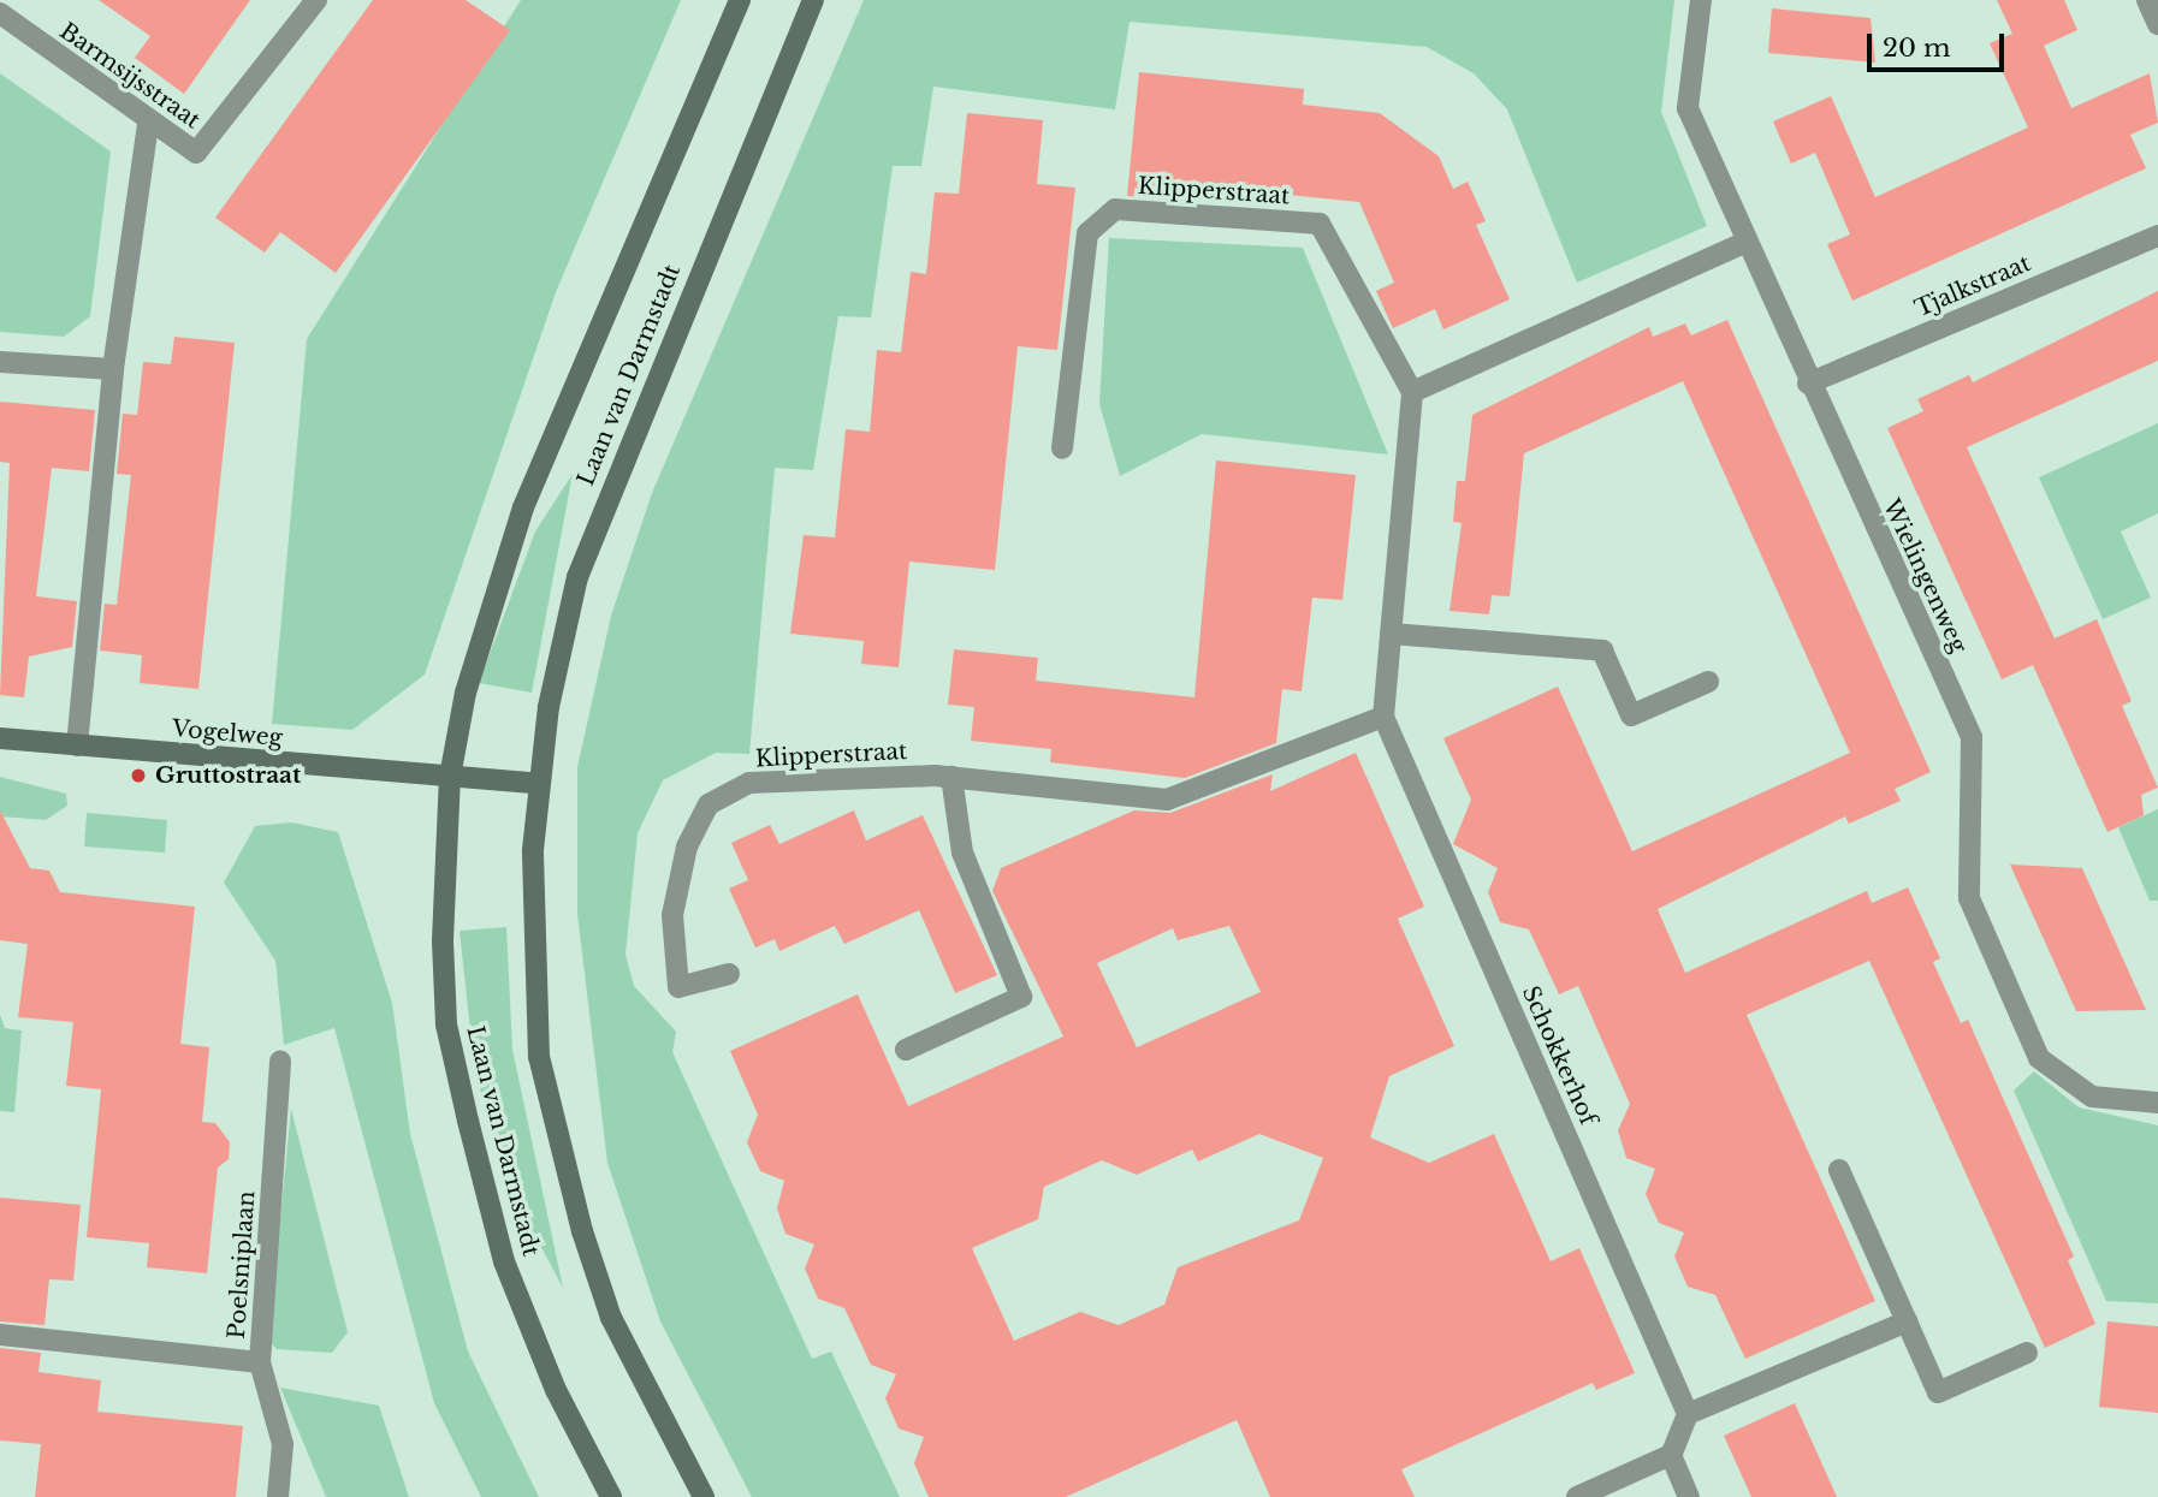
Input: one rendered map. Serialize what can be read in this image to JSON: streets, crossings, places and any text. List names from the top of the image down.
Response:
{
  "streets": {
    "street": [
      "Barmsijsstraat",
      "Klipperstraat",
      "Tjalkstraat",
      "Laan van Darmstadt",
      "Wielingenweg",
      "Vogelweg",
      "Schokkerhof",
      "Poelsniplaan"
    ]
  },
  "crossings": [
    ["Klipperstraat", "Schokkerhof"],
    ["Tjalkstraat", "Wielingenweg"],
    ["Laan van Darmstadt", "Vogelweg"]
  ],
  "places": ["Gruttostraat"],
  "scale_bar": "20 m"
}
